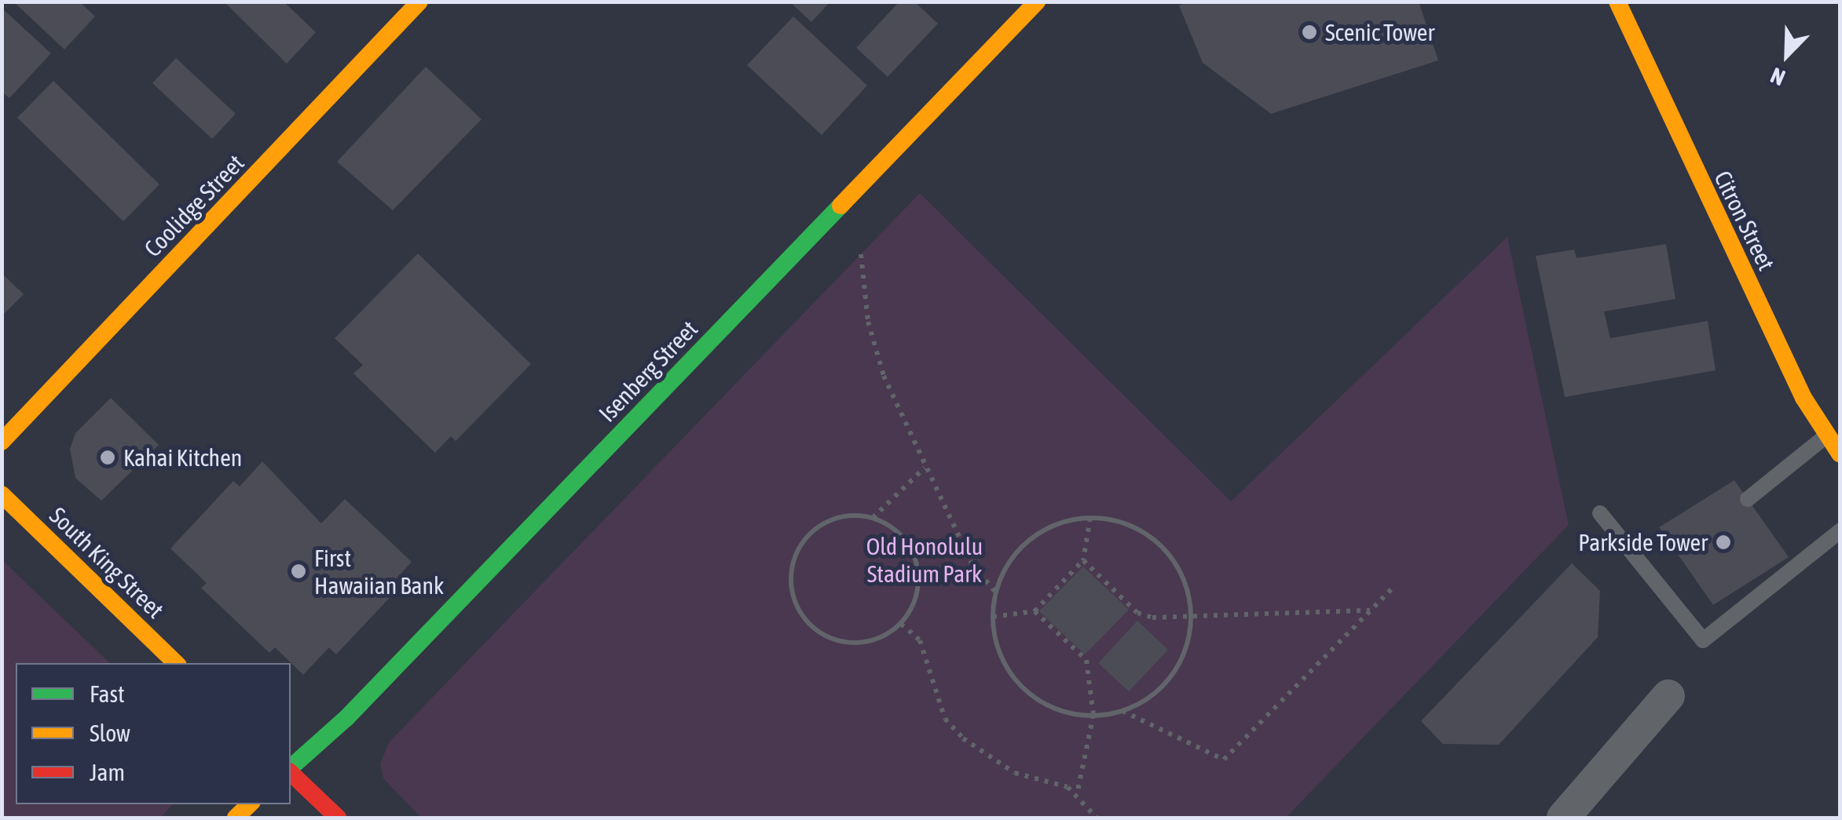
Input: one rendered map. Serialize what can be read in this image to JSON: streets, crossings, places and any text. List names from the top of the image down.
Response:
{
  "streets": {
    "street": [
      "Coolidge Street",
      "Citron Street",
      "Isenberg Street",
      "South King Street"
    ]
  },
  "parks": ["Old Honolulu Stadium Park"],
  "places": [
    "Scenic Tower",
    "Kahai Kitchen",
    "Parkside Tower",
    "First Hawaiian Bank"
  ],
  "legend": ["Fast", "Slow", "Jam"],
  "north": "bottom left"
}
